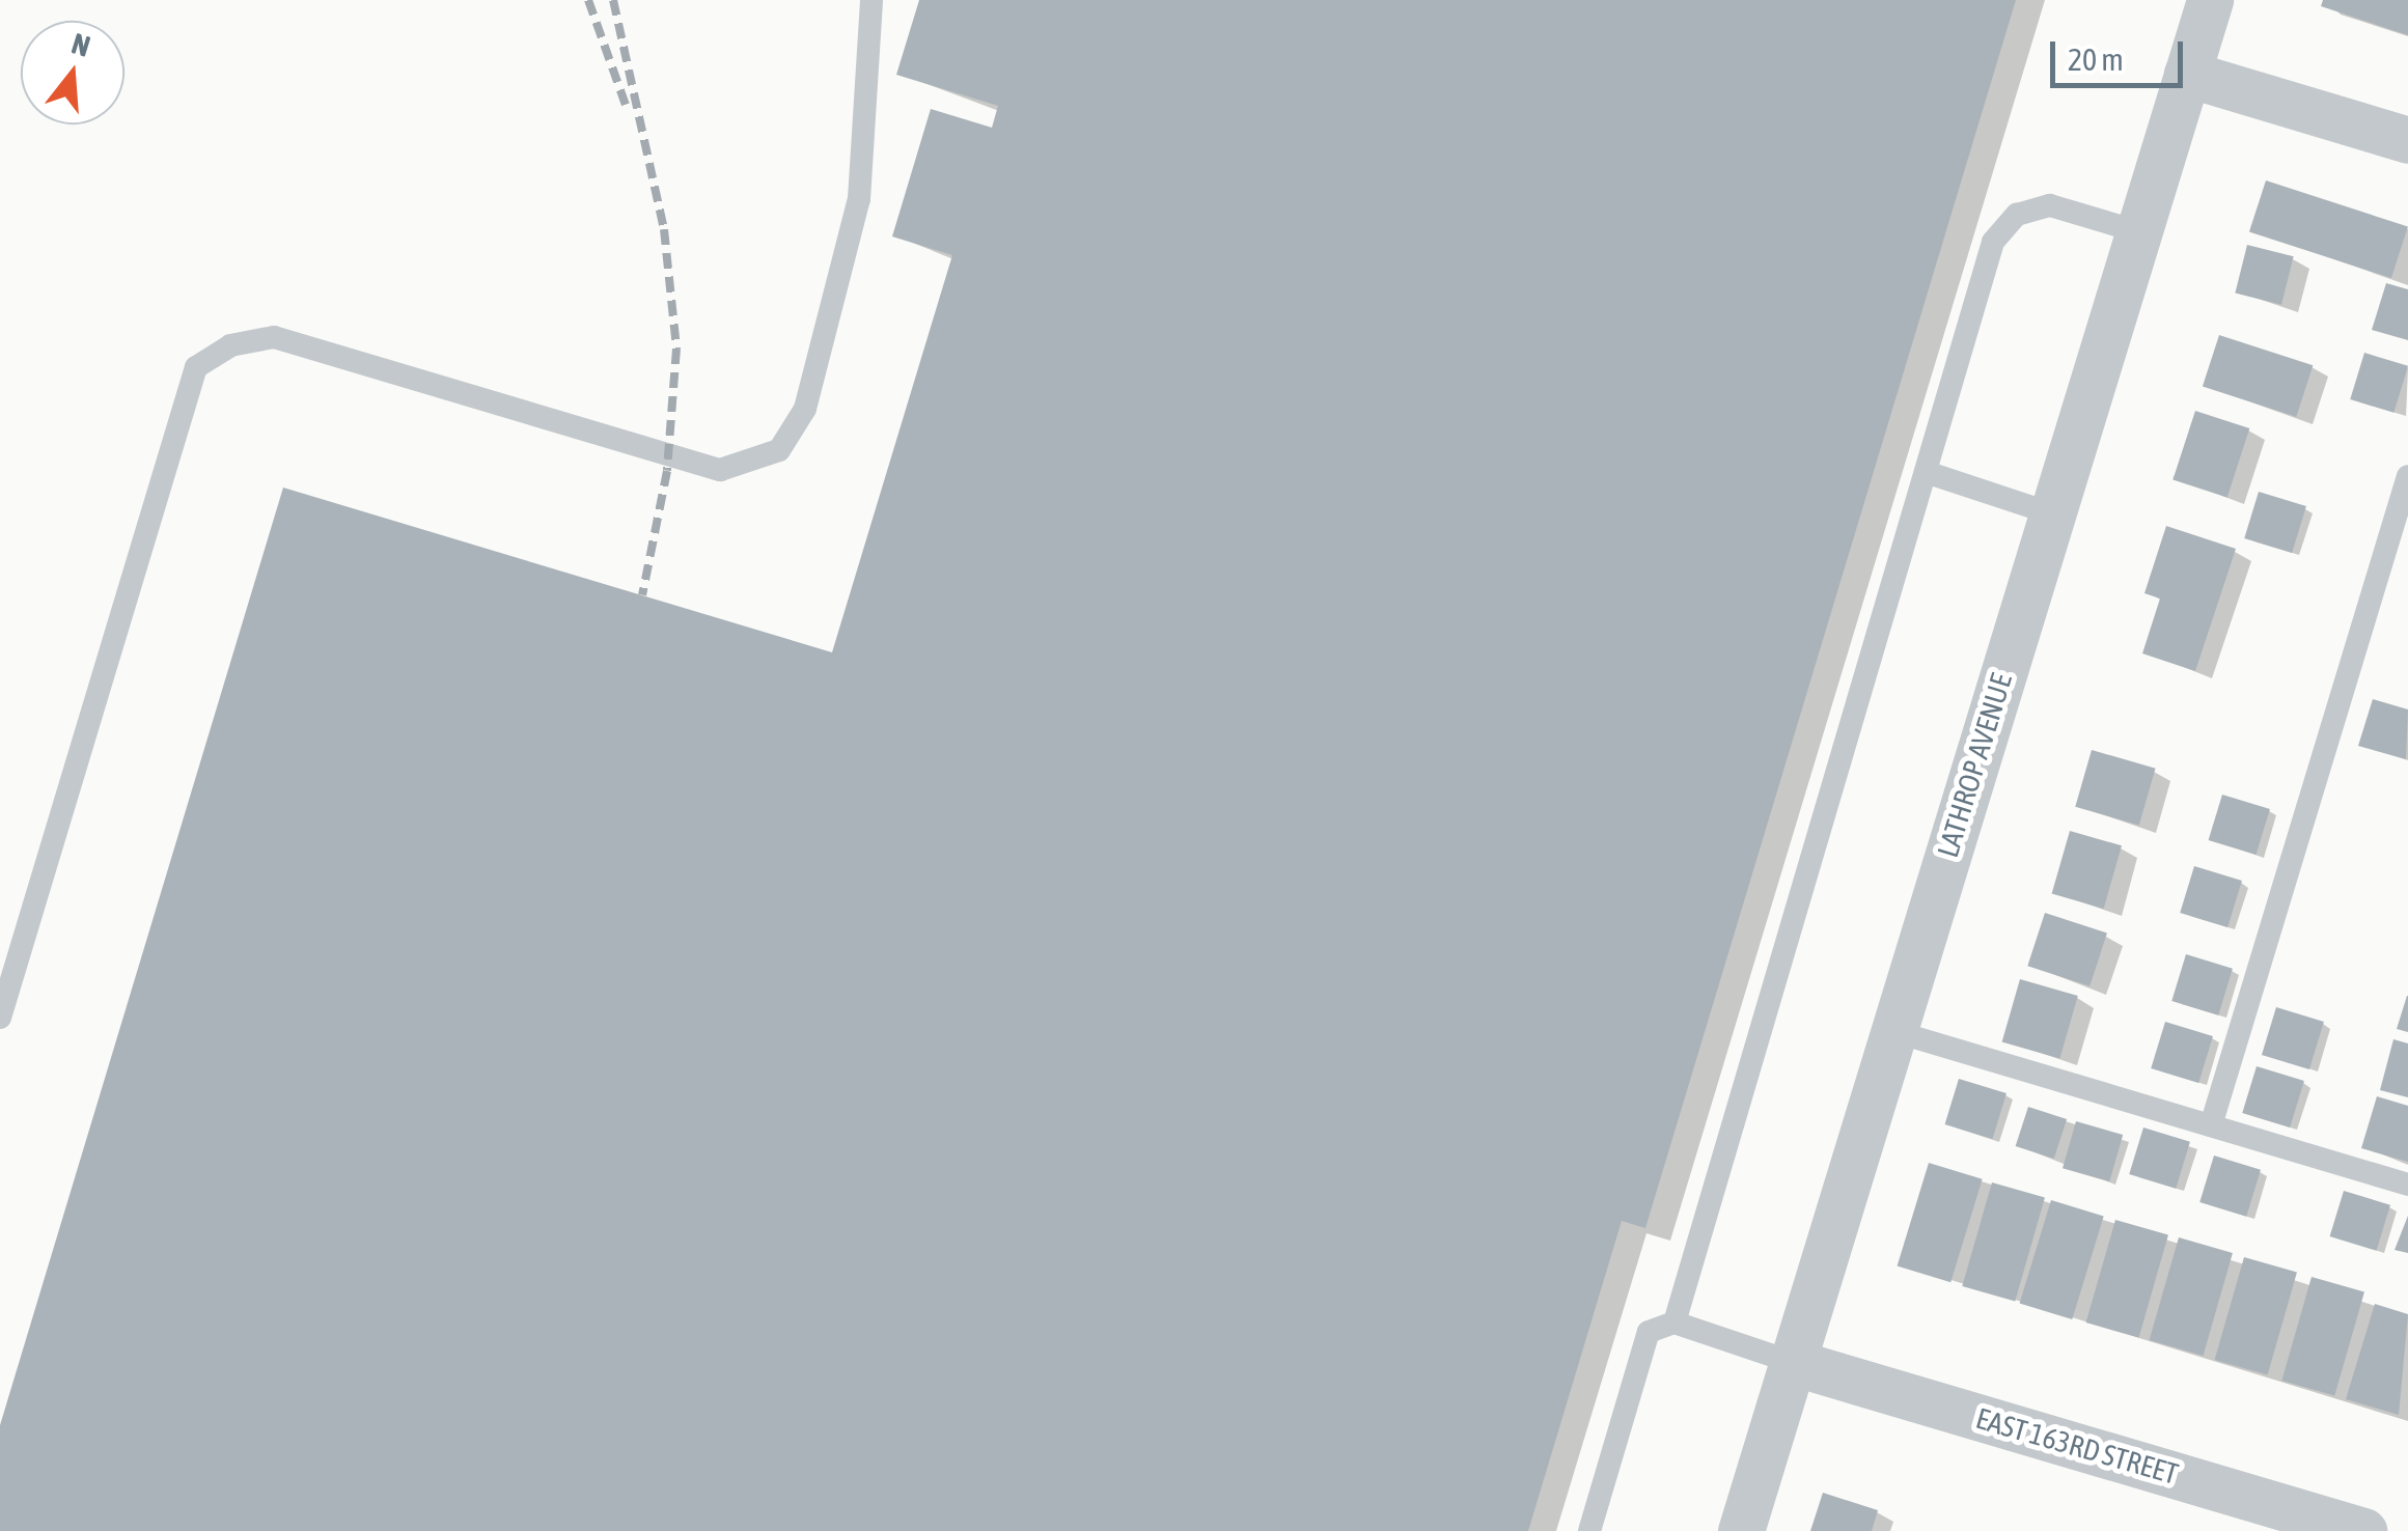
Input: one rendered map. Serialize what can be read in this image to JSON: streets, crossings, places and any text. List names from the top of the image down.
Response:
{
  "streets": {
    "street": ["LATHROP AVENUE", "EAST 163RD STREET"]
  },
  "crossings": [
    ["LATHROP AVENUE", "EAST 163RD STREET"]
  ],
  "scale_bar": "20 m",
  "north": "top"
}
